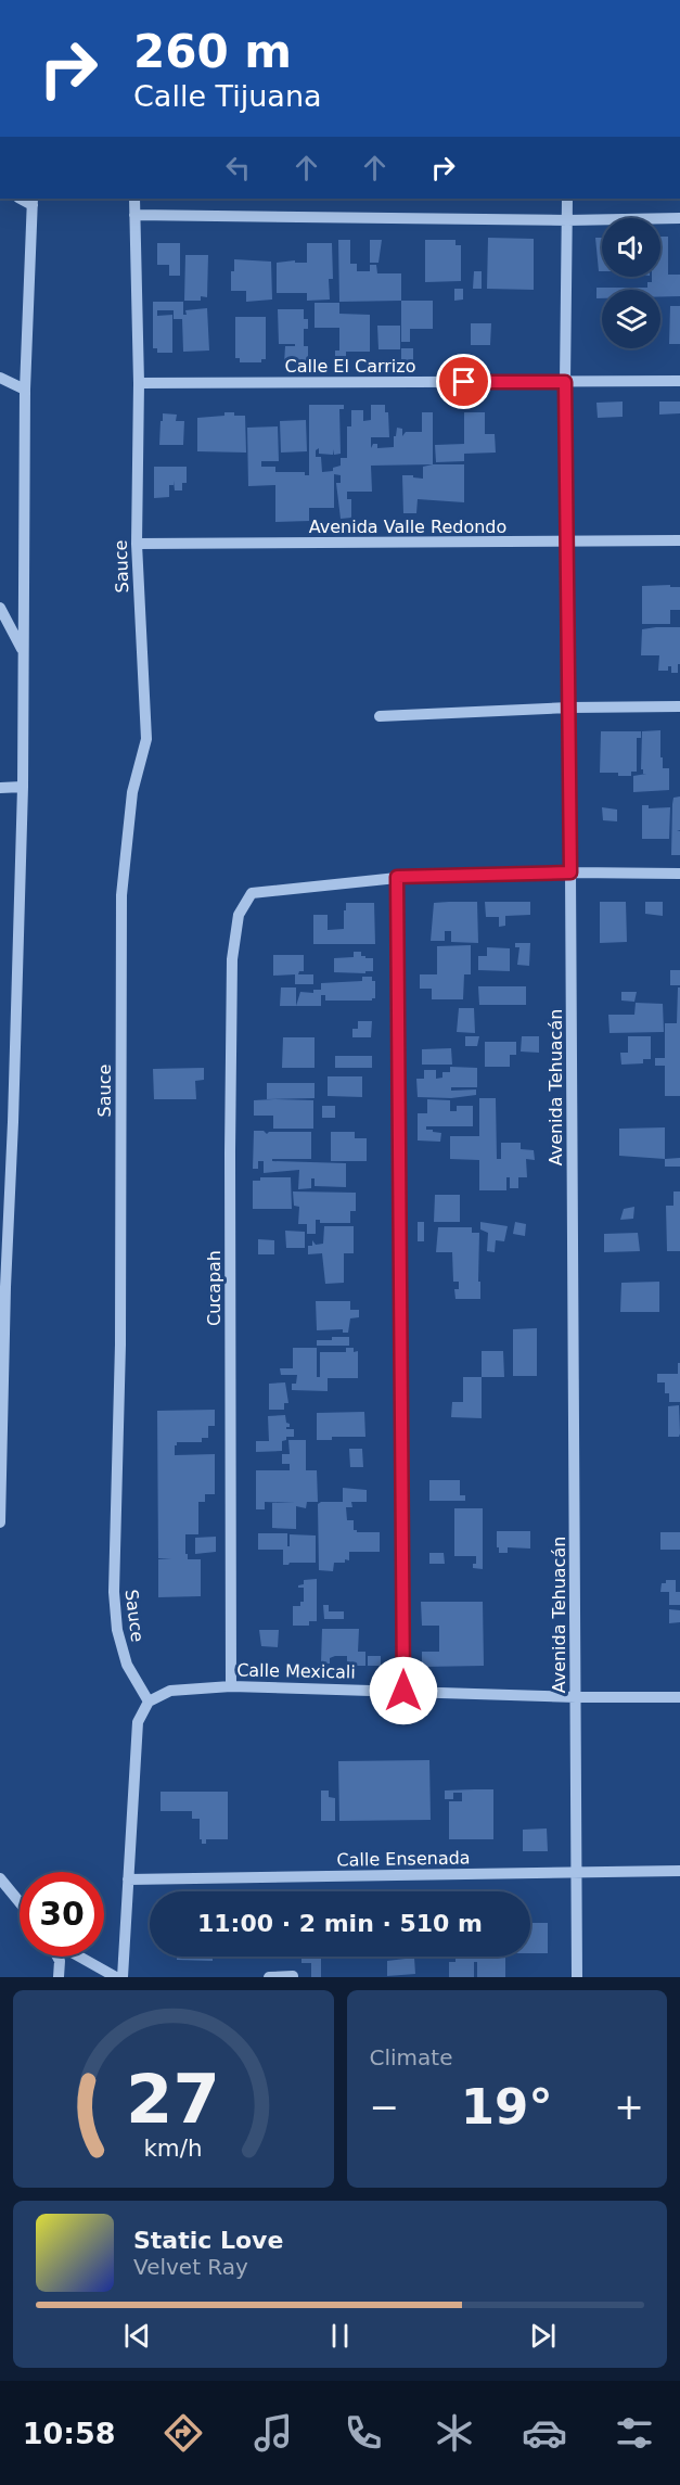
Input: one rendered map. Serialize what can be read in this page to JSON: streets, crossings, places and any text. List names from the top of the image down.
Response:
{
  "streets": {
    "street": [
      "Calle El Carrizo",
      "Avenida Valle Redondo",
      "Sauce",
      "Avenida Tehuacán",
      "Cucapah",
      "Calle Mexicali",
      "Calle Ensenada"
    ]
  },
  "crossings": [
    ["Calle El Carrizo", "Sauce"],
    ["Calle El Carrizo", "Avenida Tehuacán"],
    ["Avenida Valle Redondo", "Sauce"],
    ["Avenida Valle Redondo", "Avenida Tehuacán"],
    ["Sauce", "Calle Mexicali"],
    ["Avenida Tehuacán", "Calle Mexicali"],
    ["Avenida Tehuacán", "Calle Ensenada"],
    ["Cucapah", "Calle Mexicali"]
  ],
  "page": {
    "turn": ["260 m", "Calle Tijuana"],
    "limit": "30",
    "trip": "11:00 · 2 min · 510 m",
    "tile": "Climate",
    "heat": ["−", "19°", "+"],
    "song": ["Static Love", "Velvet Ray"],
    "tabs": "10:58",
    "gauge": ["27", "km/h"]
  }
}
